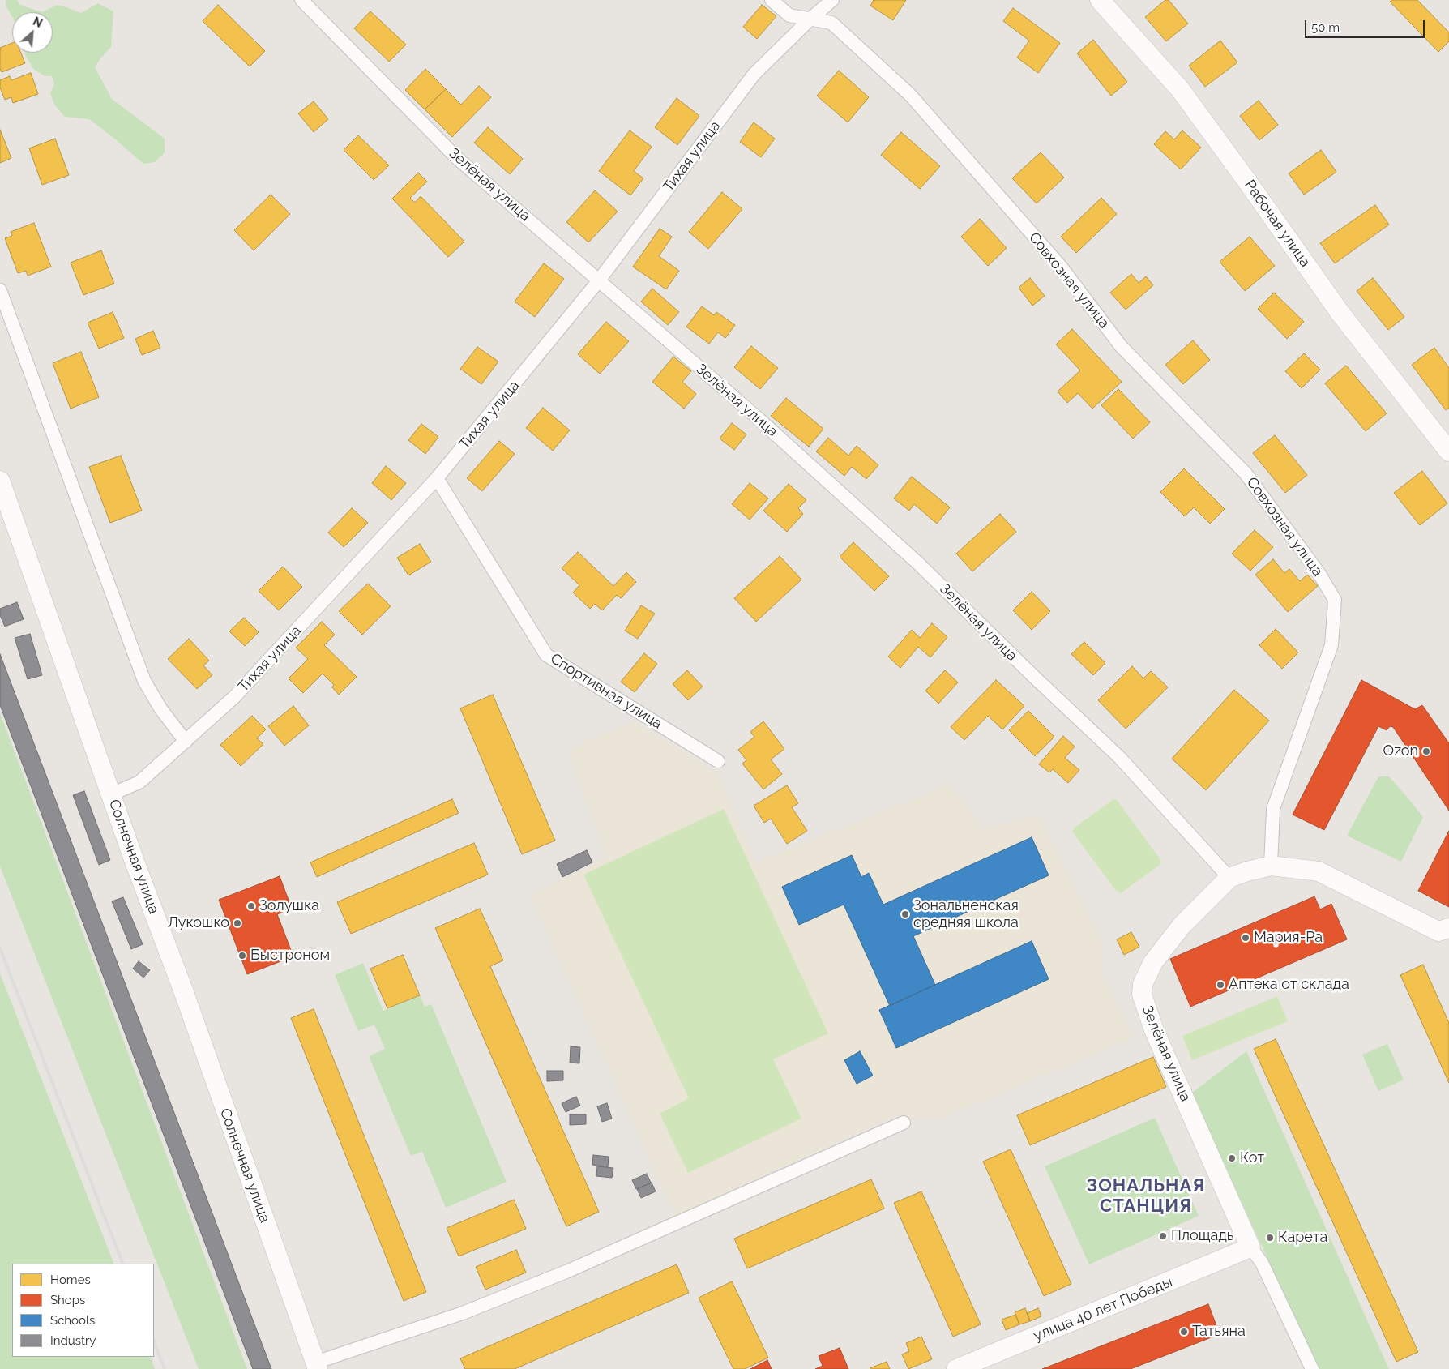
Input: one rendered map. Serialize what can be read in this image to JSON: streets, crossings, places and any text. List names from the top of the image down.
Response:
{
  "streets": {
    "street": [
      "Тихая улица",
      "Зелёная улица",
      "Рабочая улица",
      "Совхозная улица",
      "Спортивная улица",
      "Солнечная улица",
      "улица 40 лет Победы"
    ]
  },
  "crossings": [
    ["Тихая улица", "Зелёная улица"],
    ["Тихая улица", "Совхозная улица"],
    ["Тихая улица", "Спортивная улица"],
    ["Тихая улица", "Солнечная улица"],
    ["Зелёная улица", "улица 40 лет Победы"]
  ],
  "districts": ["ЗОНАЛЬНАЯ СТАНЦИЯ"],
  "places": [
    "Ozon",
    "Золушка",
    "Зональненская средняя школа",
    "Лукошко",
    "Мария-Ра",
    "Быстроном",
    "Аптека от склада",
    "Кот",
    "Площадь",
    "Карета",
    "Татьяна"
  ],
  "legend": [
    "Homes",
    "Shops",
    "Schools",
    "Industry"
  ],
  "scale_bar": "50 m",
  "north": "top right"
}
